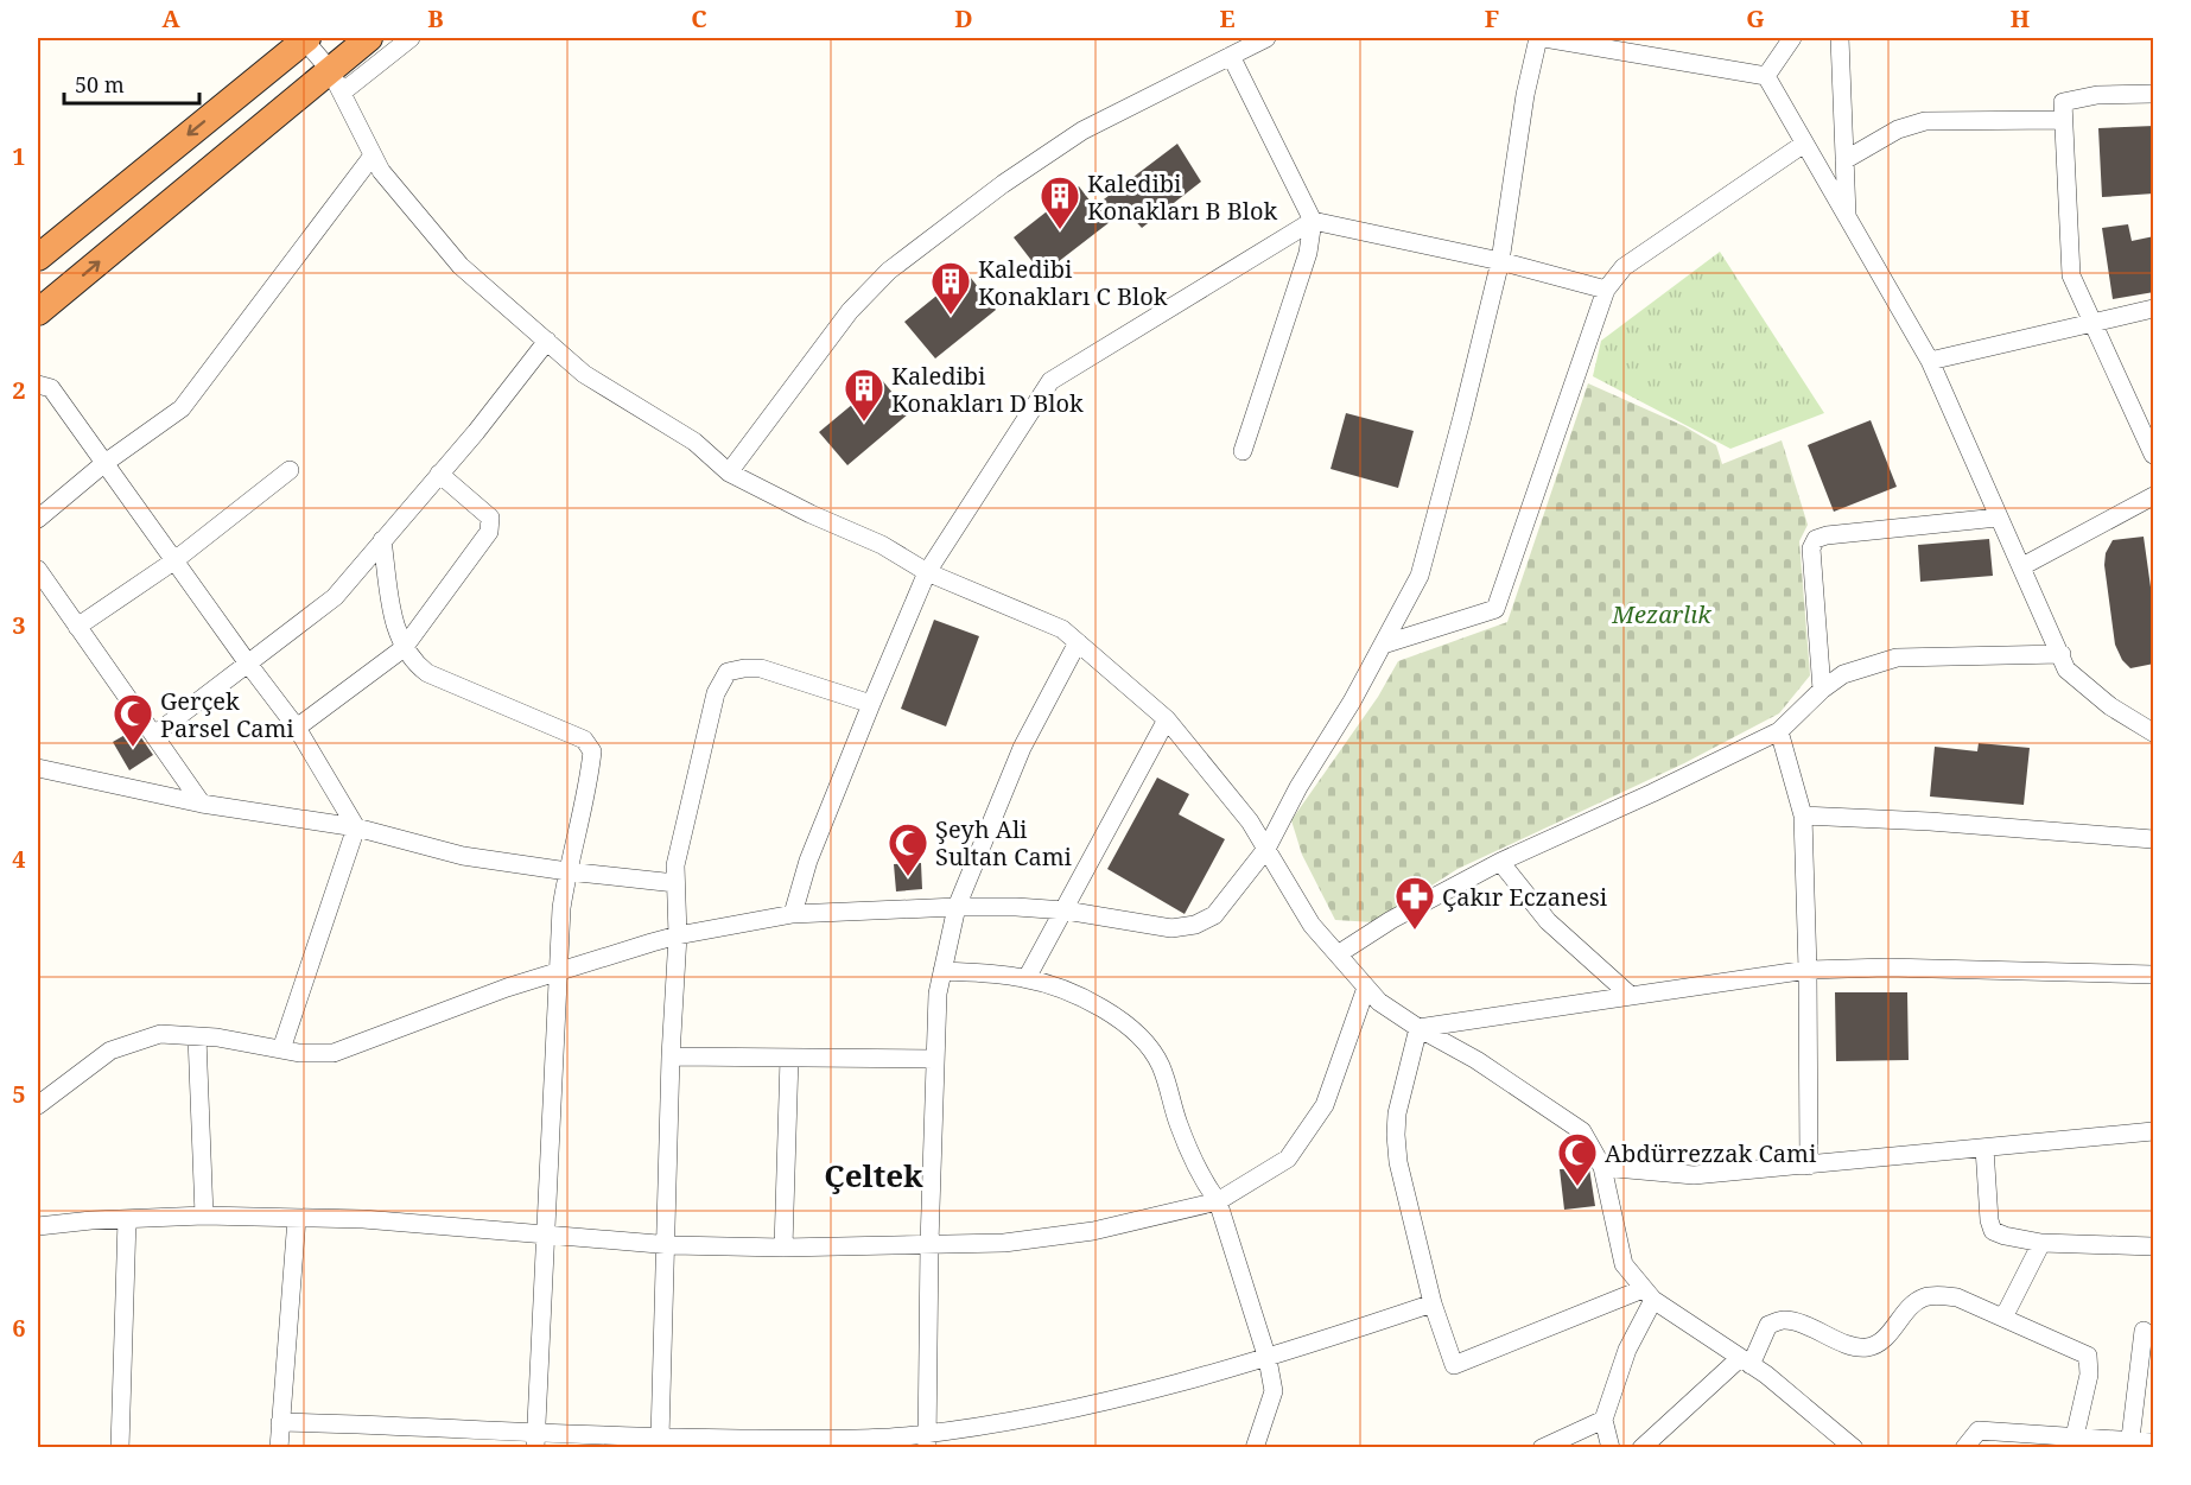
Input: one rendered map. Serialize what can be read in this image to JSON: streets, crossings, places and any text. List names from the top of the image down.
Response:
{
  "districts": ["Çeltek"],
  "parks": ["Mezarlık"],
  "places": {
    "building": ["Kaledibi Konakları B Blok", "Kaledibi Konakları C Blok", "Kaledibi Konakları D Blok"],
    "mosque": ["Gerçek Parsel Cami", "Şeyh Ali Sultan Cami", "Abdürrezzak Cami"],
    "pharmacy": ["Çakır Eczanesi"]
  },
  "scale_bar": "50 m",
  "grid": {
    "columns": [
      "A",
      "B",
      "C",
      "D",
      "E",
      "F",
      "G",
      "H"
    ],
    "rows": [
      "1",
      "2",
      "3",
      "4",
      "5",
      "6"
    ]
  }
}
